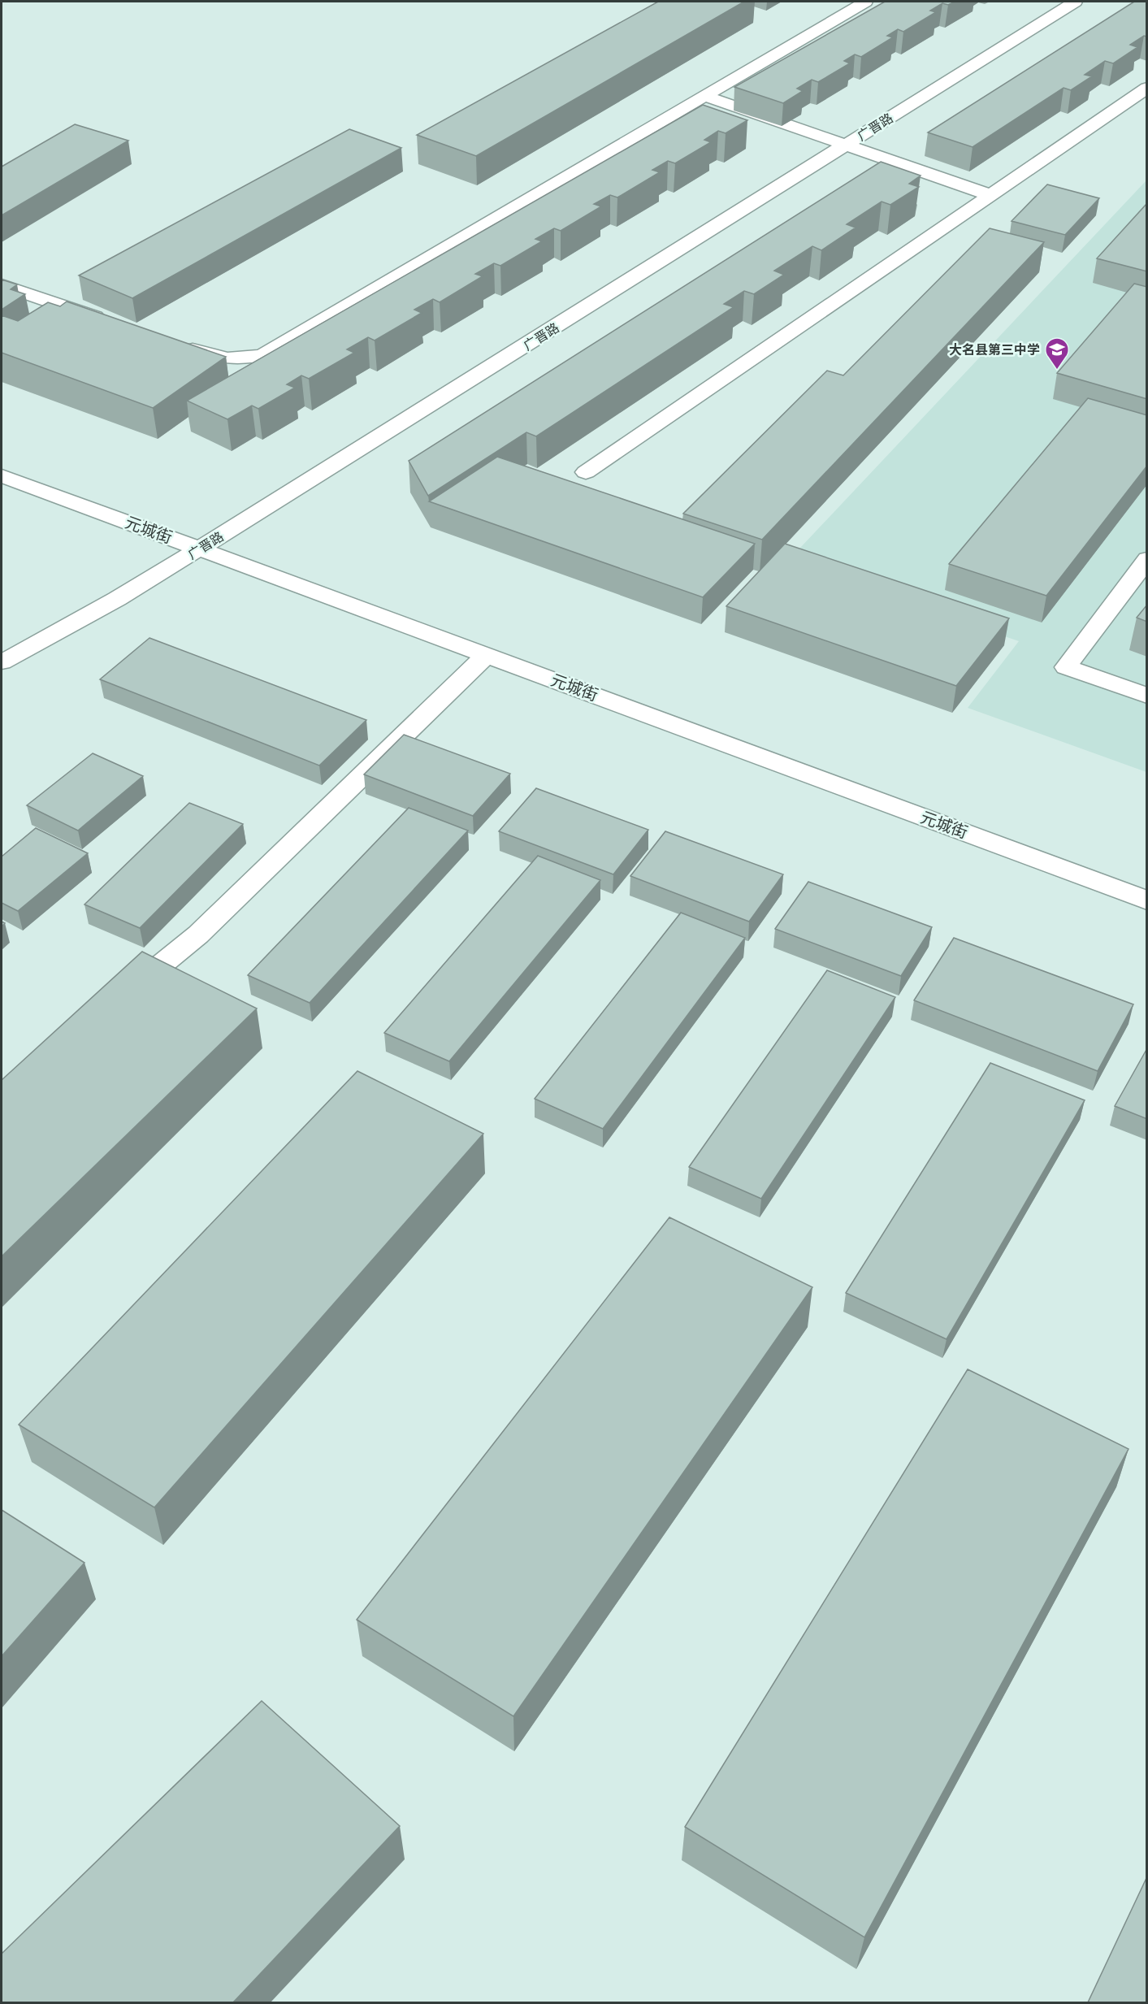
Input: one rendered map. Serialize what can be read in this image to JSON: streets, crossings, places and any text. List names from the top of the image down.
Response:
{
  "streets": {
    "street": ["广晋路", "元城街"]
  },
  "crossings": [
    ["广晋路", "元城街"]
  ],
  "places": {
    "school or university": ["大名县第三中学"]
  }
}
